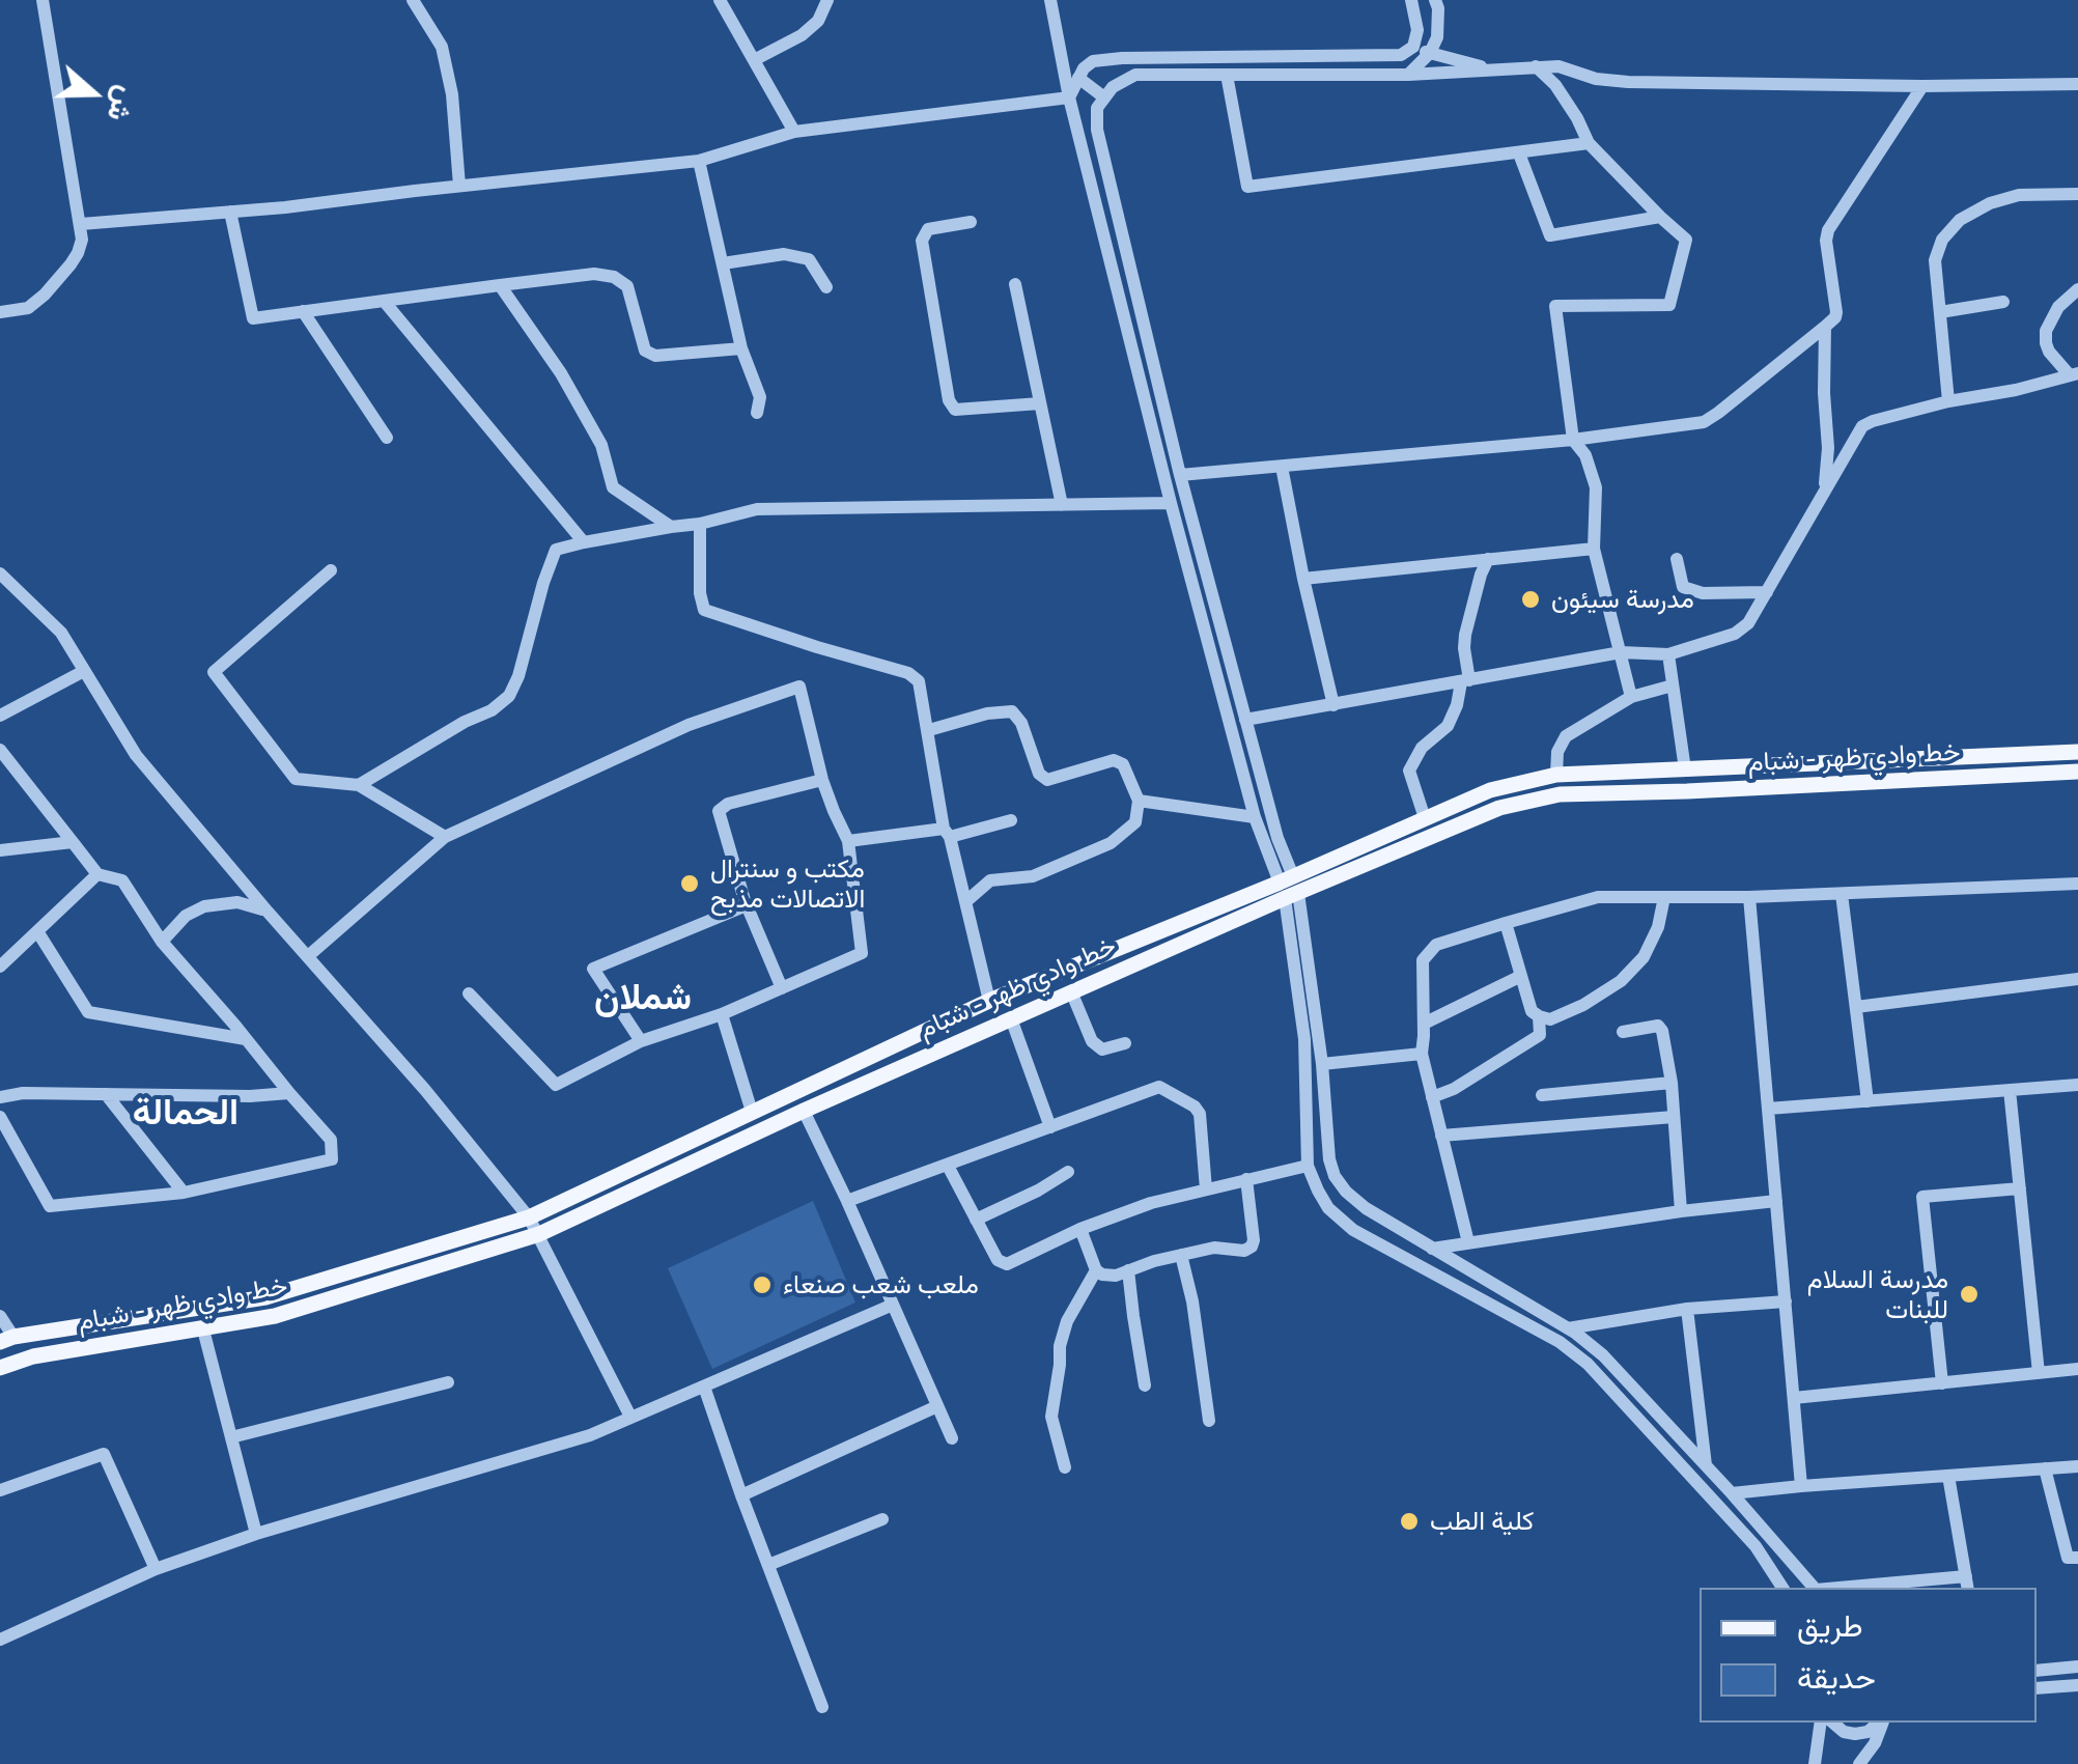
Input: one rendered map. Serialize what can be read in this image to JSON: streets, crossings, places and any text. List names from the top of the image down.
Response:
{
  "streets": {
    "main road": ["خط وادي ظهر - شبام"]
  },
  "districts": ["شملان", "الحمالة"],
  "places": [
    "مدرسة سيئون",
    "مكتب و سنترال الاتصالات مذبح",
    "ملعب شعب صنعاء",
    "مدرسة السلام للبنات",
    "كلية الطب"
  ],
  "legend": ["طريق", "حديقة"],
  "north": "right"
}
